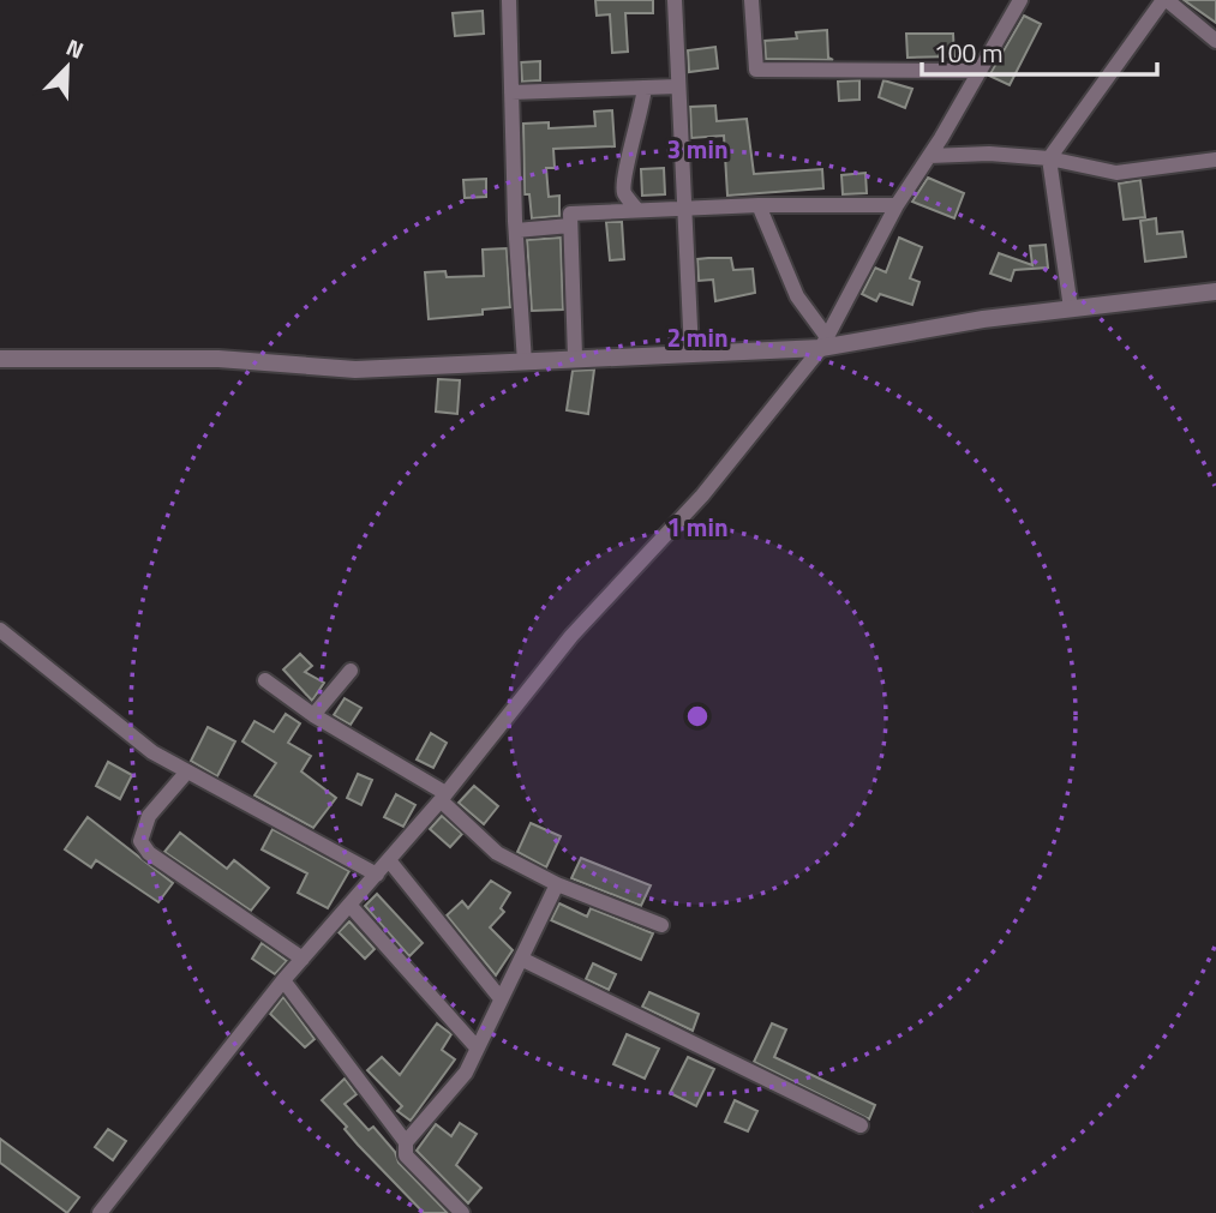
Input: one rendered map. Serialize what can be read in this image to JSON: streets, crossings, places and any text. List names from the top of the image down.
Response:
{
  "scale_bar": "100 m",
  "north": "top right",
  "rings": ["3 min", "2 min", "1 min"]
}
